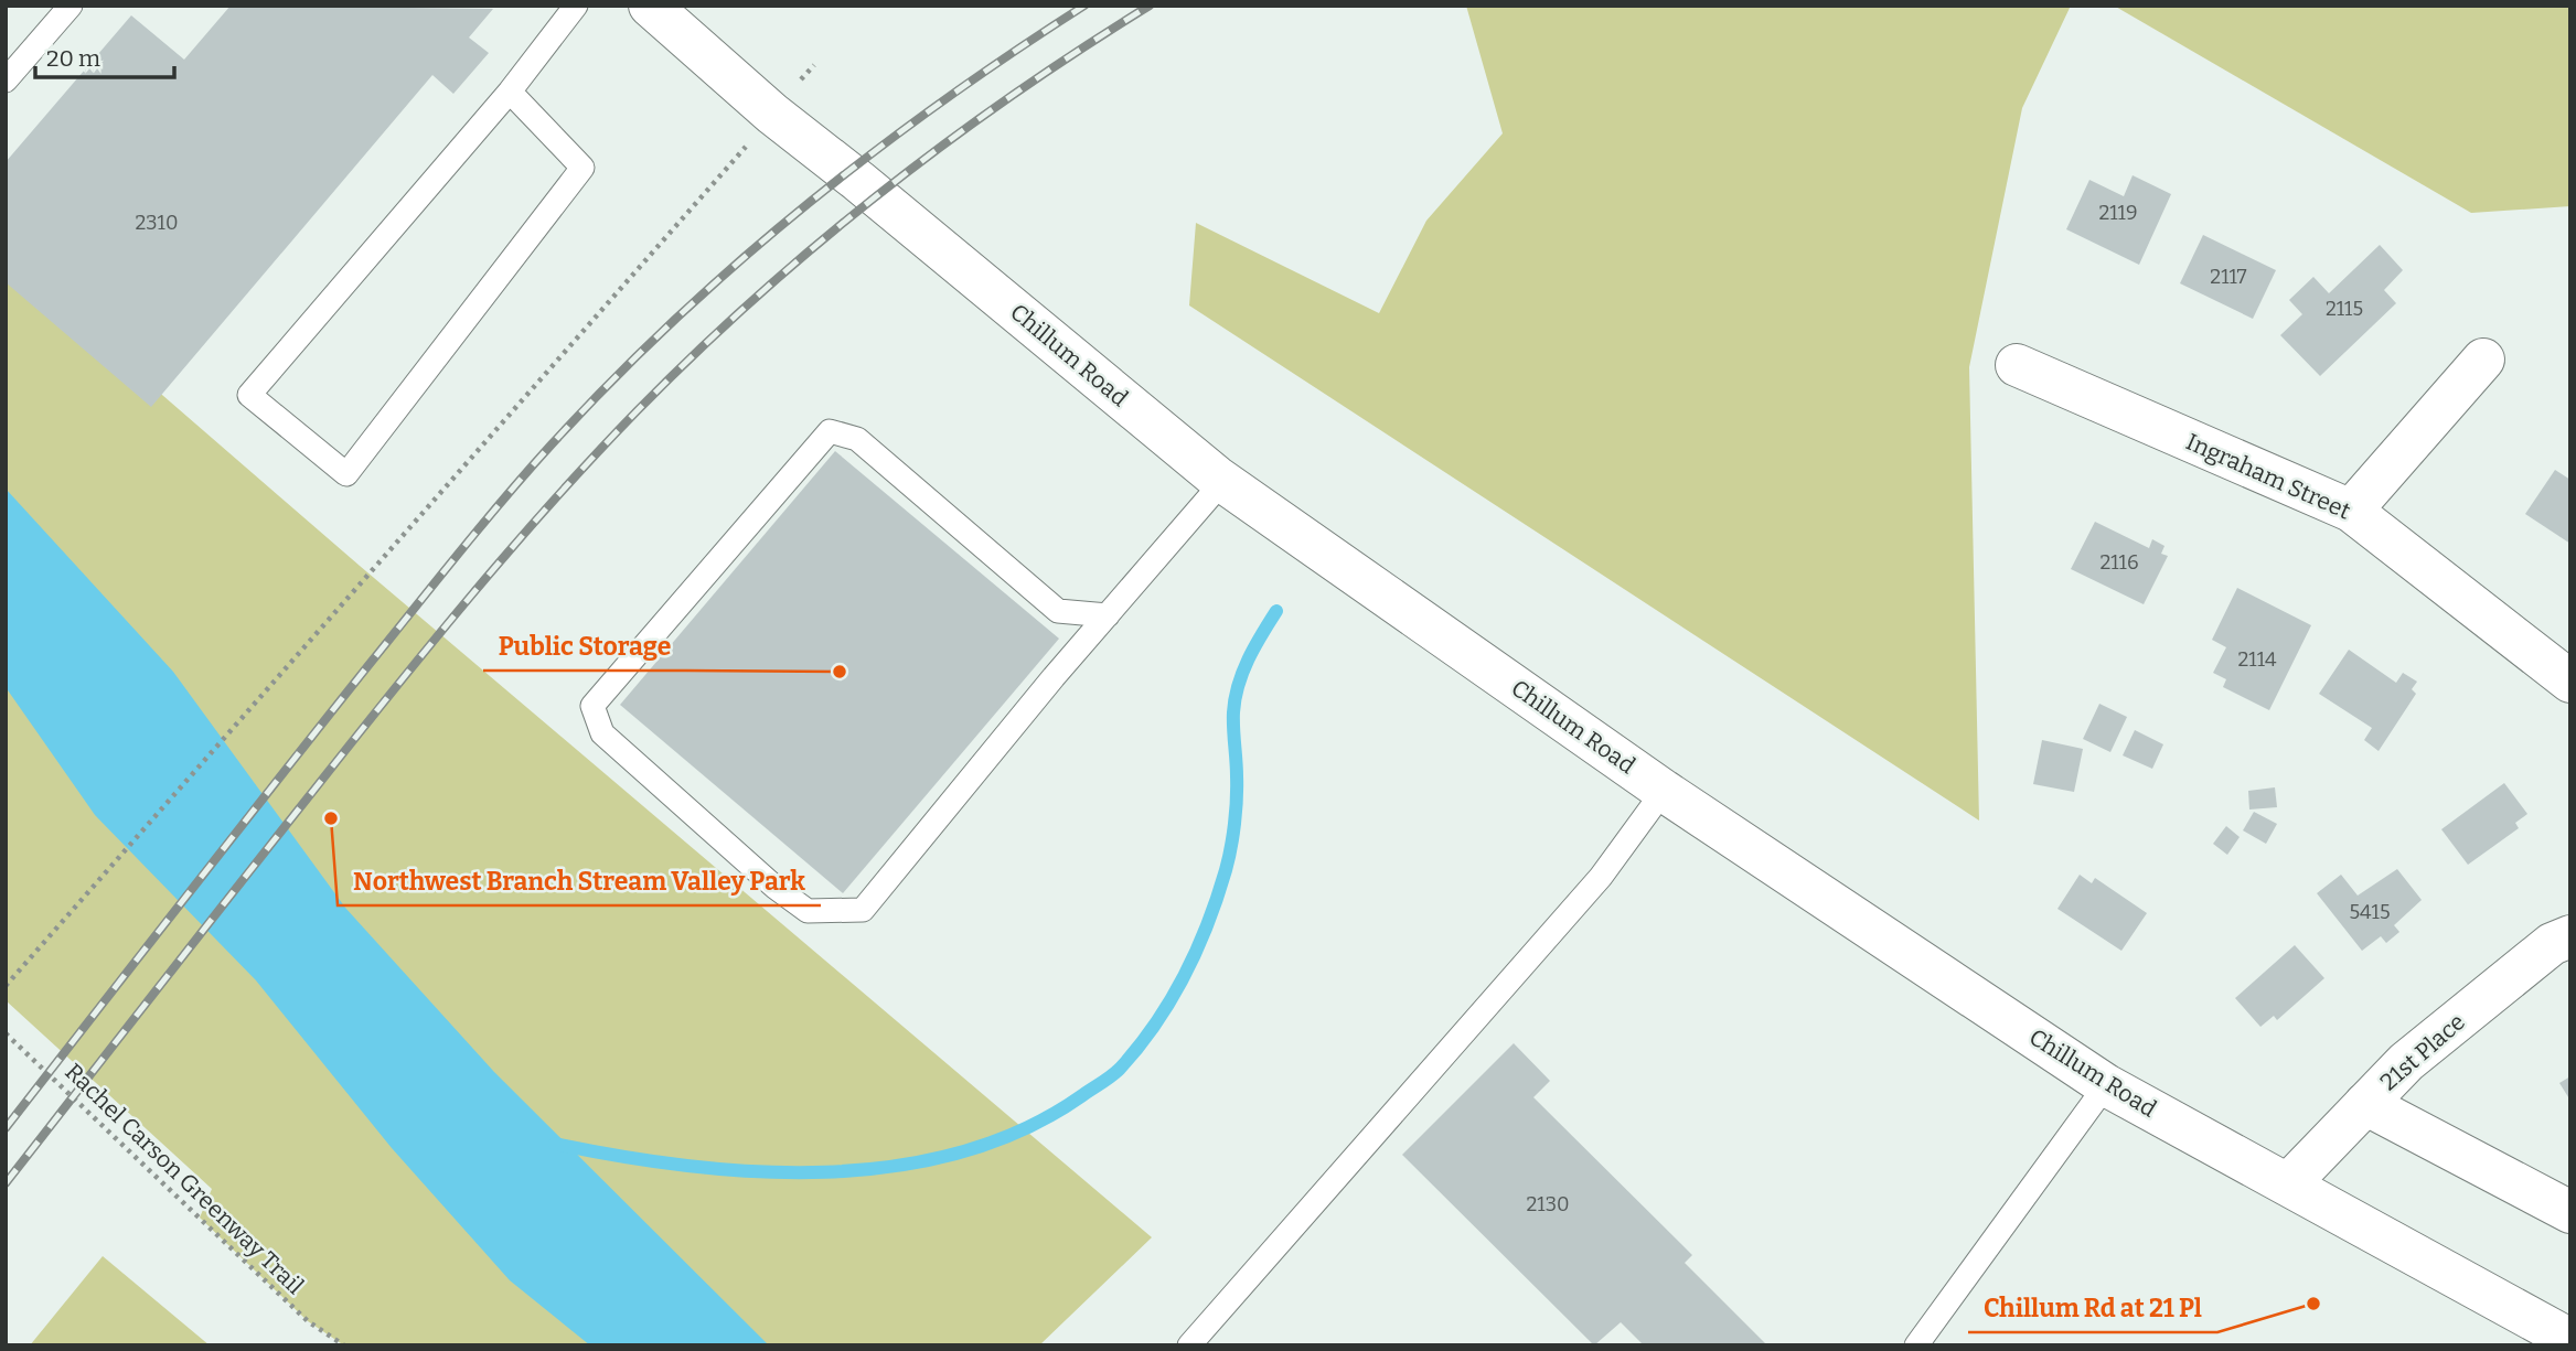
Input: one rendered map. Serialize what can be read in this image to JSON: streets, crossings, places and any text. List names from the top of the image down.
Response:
{
  "streets": {
    "main road": ["Chillum Road", "Ingraham Street", "21st Place"],
    "path": ["Rachel Carson Greenway Trail"]
  },
  "crossings": [
    ["Chillum Road", "21st Place"]
  ],
  "places": ["Public Storage", "Northwest Branch Stream Valley Park", "Chillum Rd at 21 Pl"],
  "house_numbers": [
    "2119",
    "2310",
    "2117",
    "2115",
    "2116",
    "2114",
    "5415",
    "2130"
  ],
  "scale_bar": "20 m"
}
